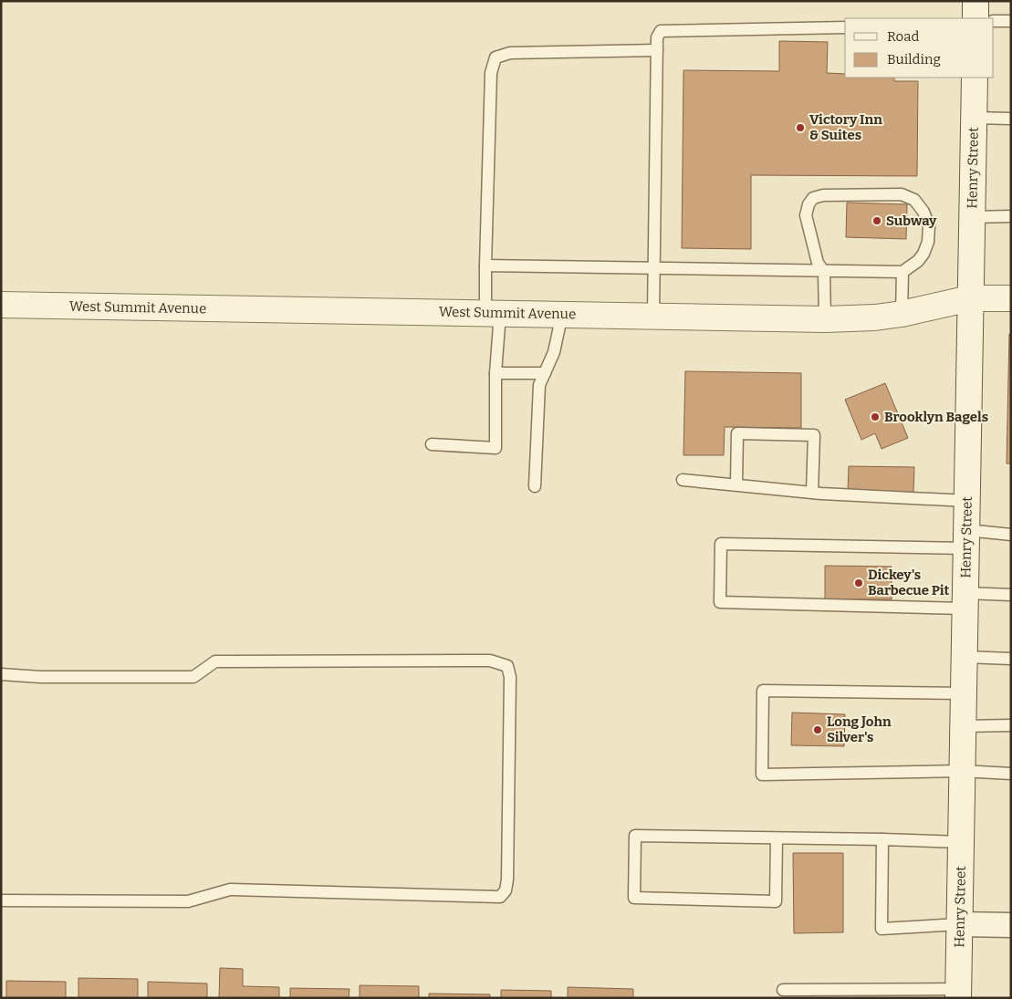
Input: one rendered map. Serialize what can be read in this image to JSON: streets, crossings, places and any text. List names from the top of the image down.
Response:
{
  "streets": {
    "street": ["Henry Street", "West Summit Avenue"]
  },
  "crossings": [
    ["Henry Street", "West Summit Avenue"]
  ],
  "places": [
    "Victory Inn & Suites",
    "Subway",
    "Brooklyn Bagels",
    "Dickey's Barbecue Pit",
    "Long John Silver's"
  ],
  "legend": ["Road", "Building"]
}
